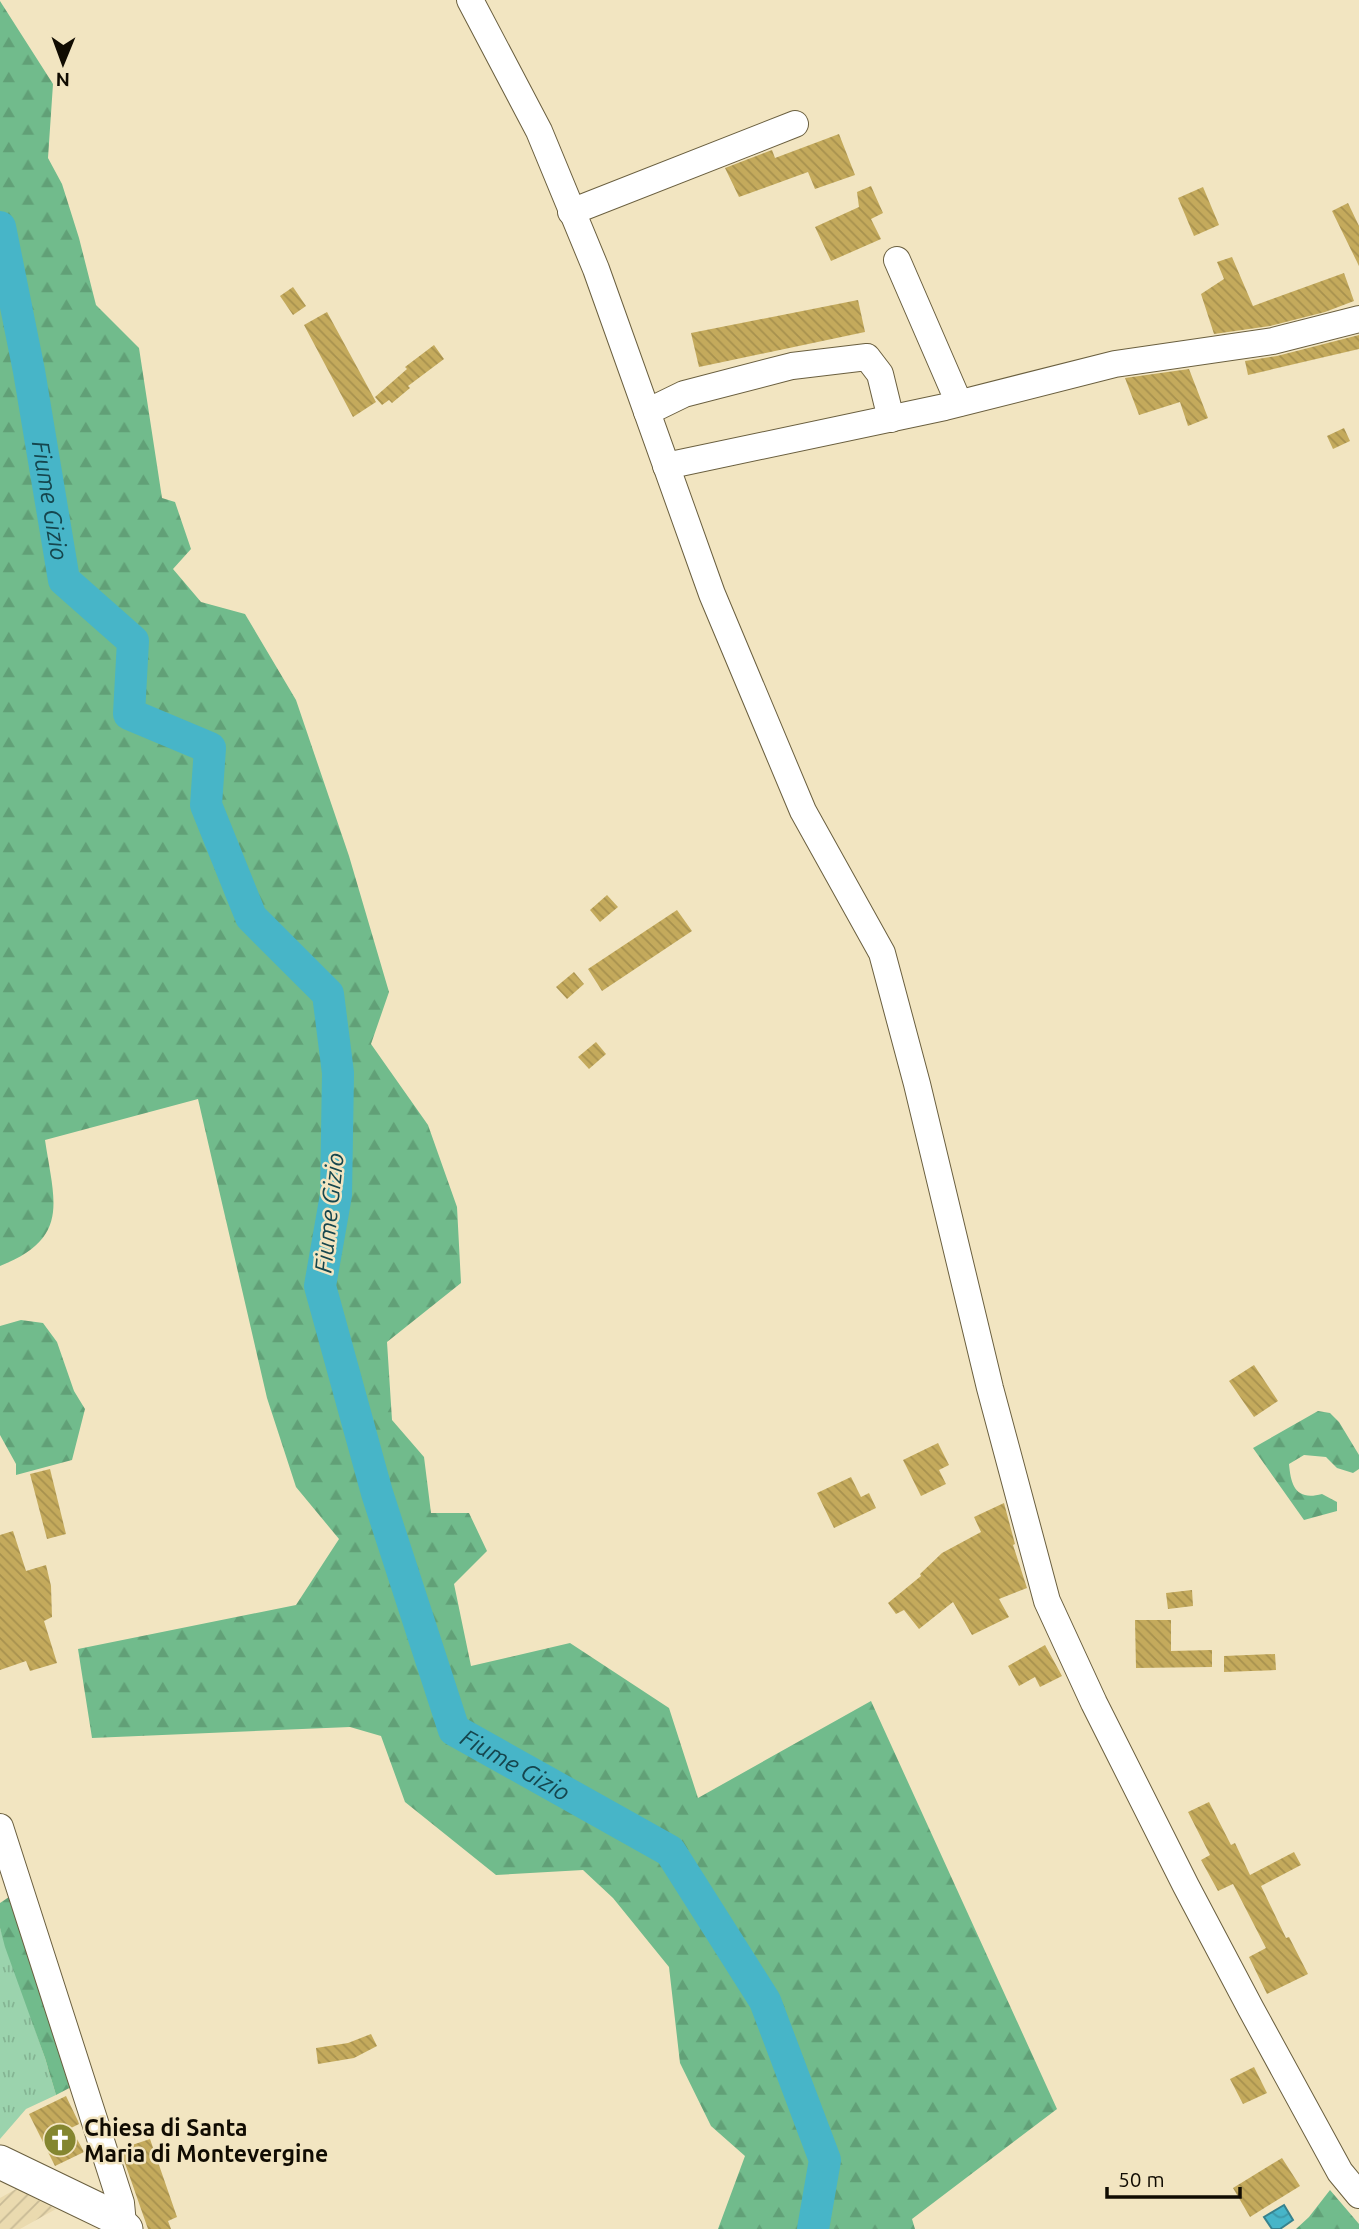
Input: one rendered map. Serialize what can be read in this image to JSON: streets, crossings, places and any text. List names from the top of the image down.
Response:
{
  "water": ["Fiume Gizio"],
  "places": {
    "church": ["Chiesa di Santa Maria di Montevergine"]
  },
  "scale_bar": "50 m",
  "north": "bottom"
}
